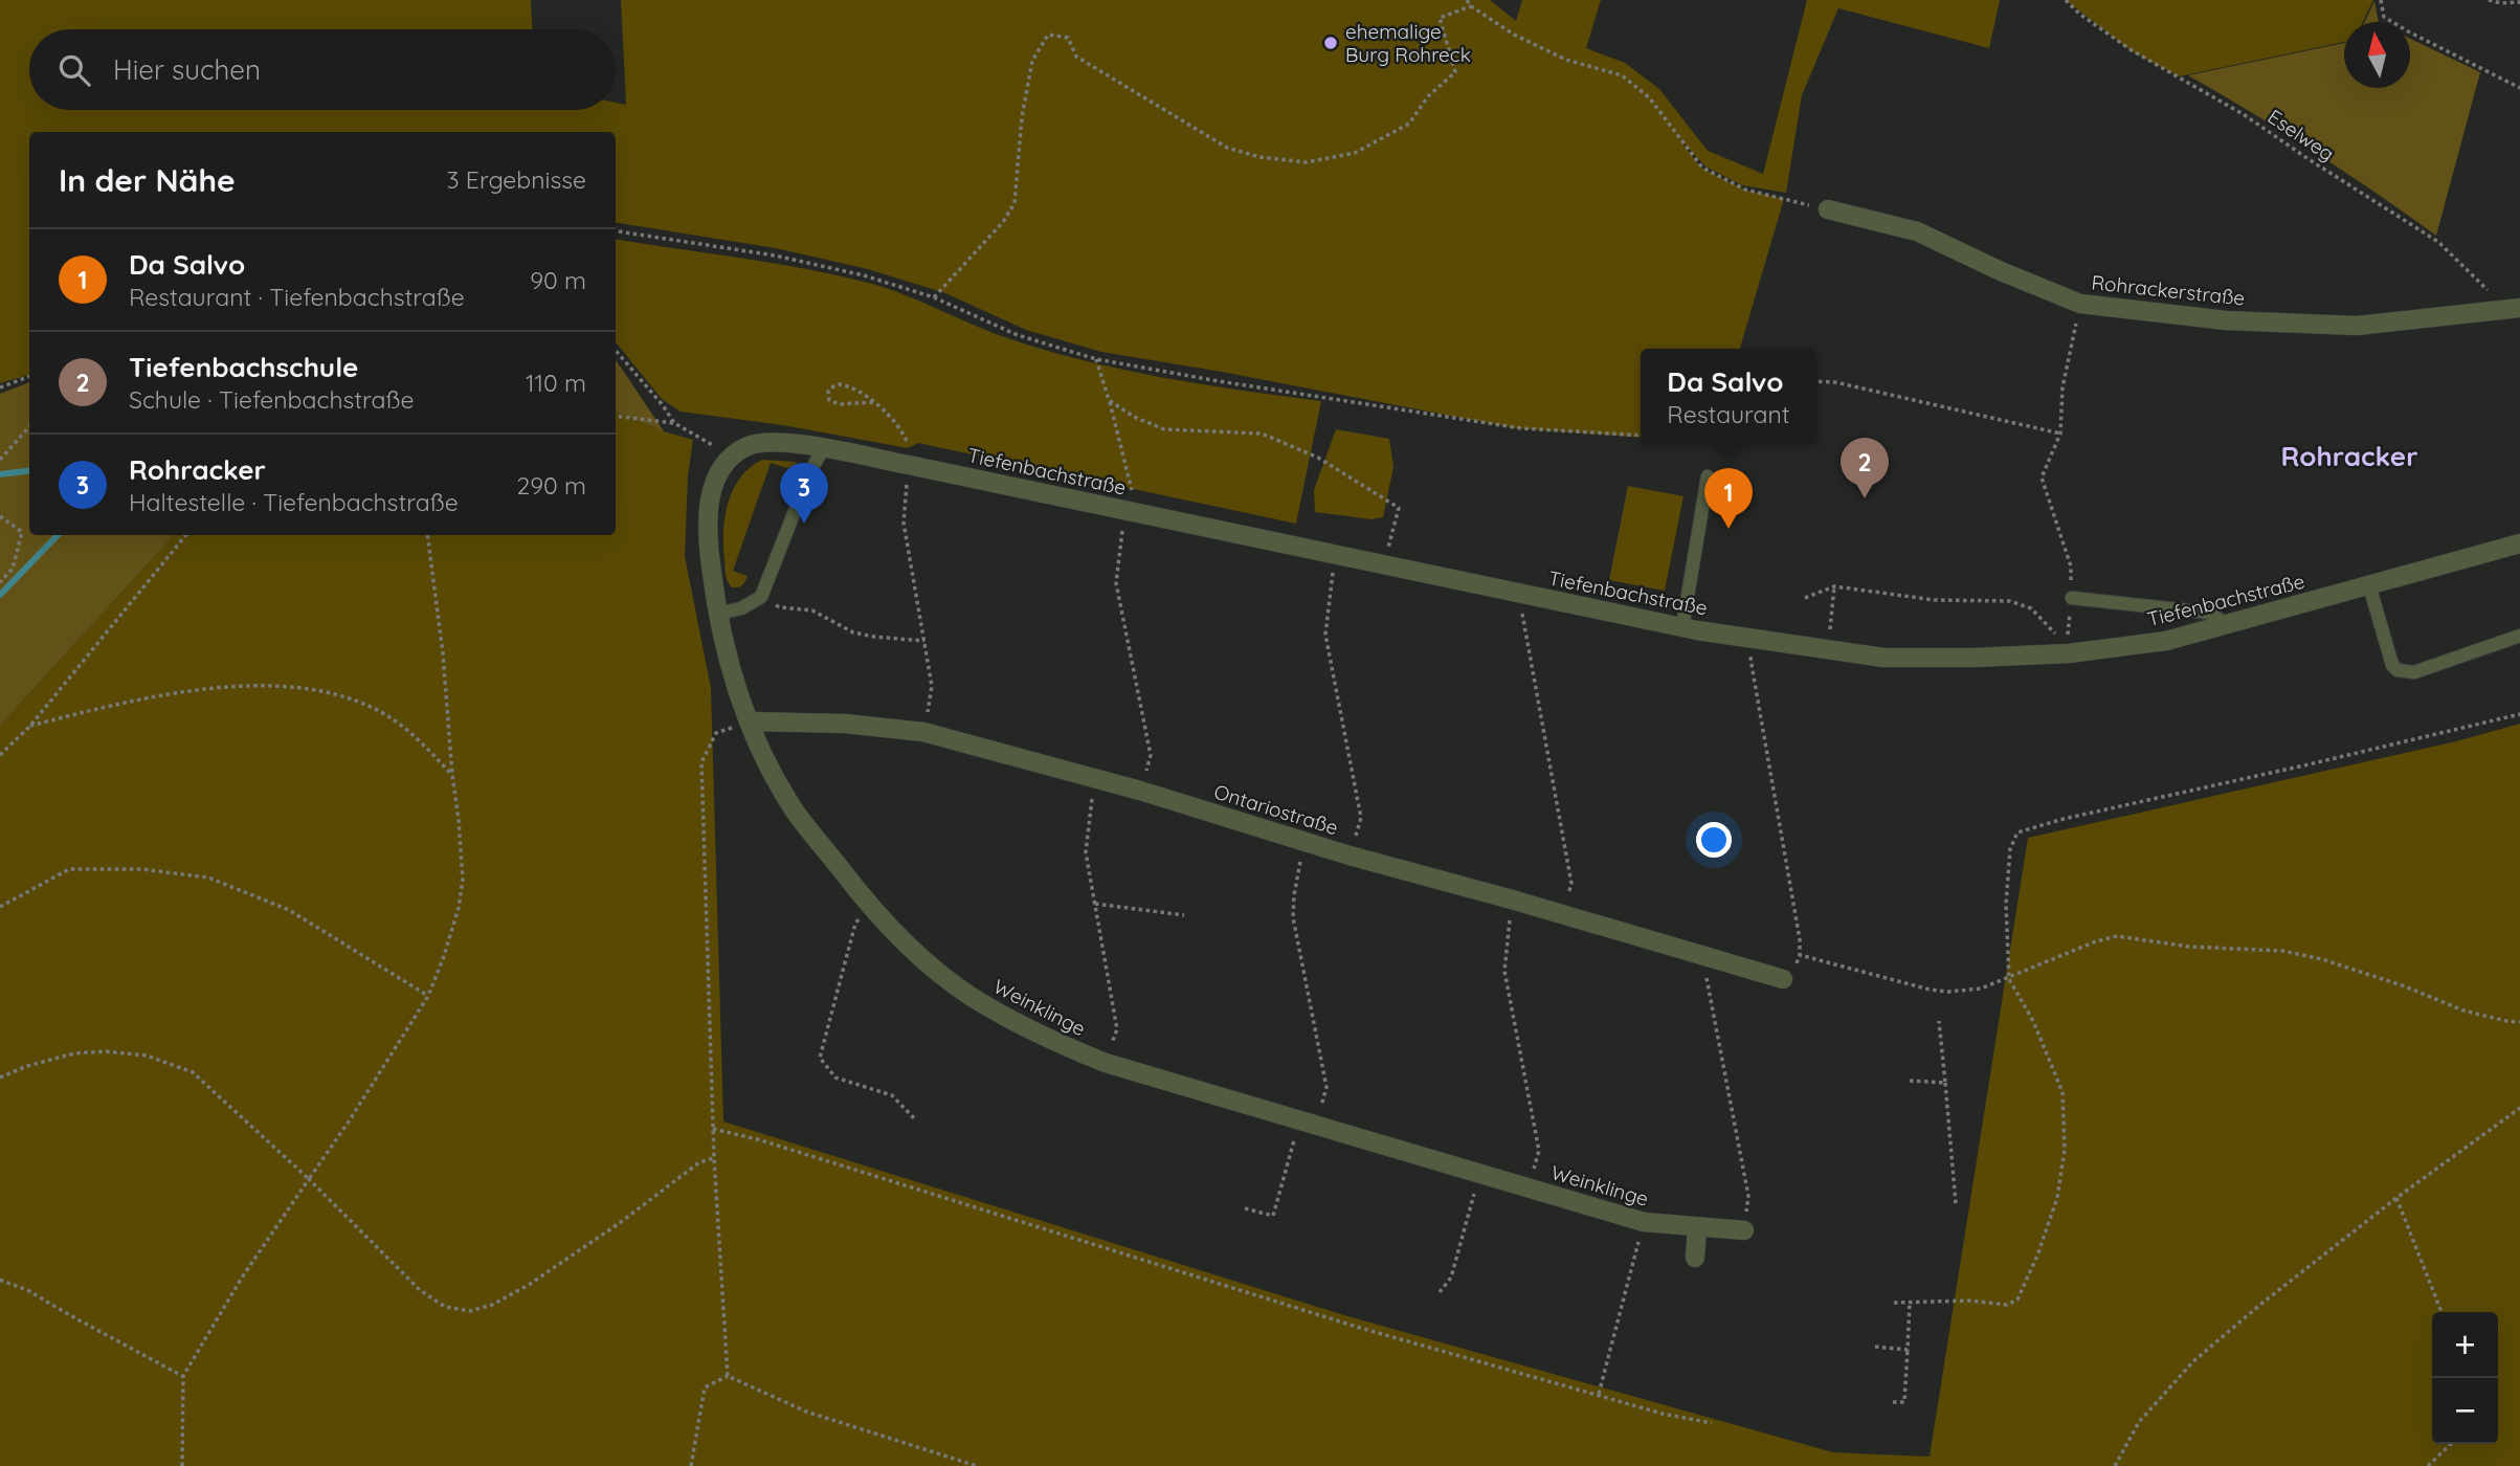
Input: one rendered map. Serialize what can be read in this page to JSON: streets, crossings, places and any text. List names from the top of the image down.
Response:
{
  "streets": {
    "street": [
      "Rohrackerstraße",
      "Tiefenbachstraße",
      "Ontariostraße",
      "Weinklinge"
    ],
    "path": ["Eselweg"]
  },
  "crossings": [
    ["Eselweg", "Rohrackerstraße"],
    ["Tiefenbachstraße", "Weinklinge"],
    ["Ontariostraße", "Weinklinge"]
  ],
  "districts": ["Rohracker"],
  "places": ["ehemalige Burg Rohreck"],
  "north": "top",
  "page": {
    "search": "Hier suchen",
    "heading": ["In der Nähe", "3 Ergebnisse"],
    "list": [
      {
        "mark": "1",
        "name": "Da Salvo",
        "note": "Restaurant · Tiefenbachstraße",
        "value": "90 m"
      },
      {
        "mark": "2",
        "name": "Tiefenbachschule",
        "note": "Schule · Tiefenbachstraße",
        "value": "110 m"
      },
      {
        "mark": "3",
        "name": "Rohracker",
        "note": "Haltestelle · Tiefenbachstraße",
        "value": "290 m"
      }
    ],
    "popup": ["Da Salvo", "Restaurant"],
    "pins": ["2", "3", "1"],
    "map_buttons": ["+", "−"]
  }
}
